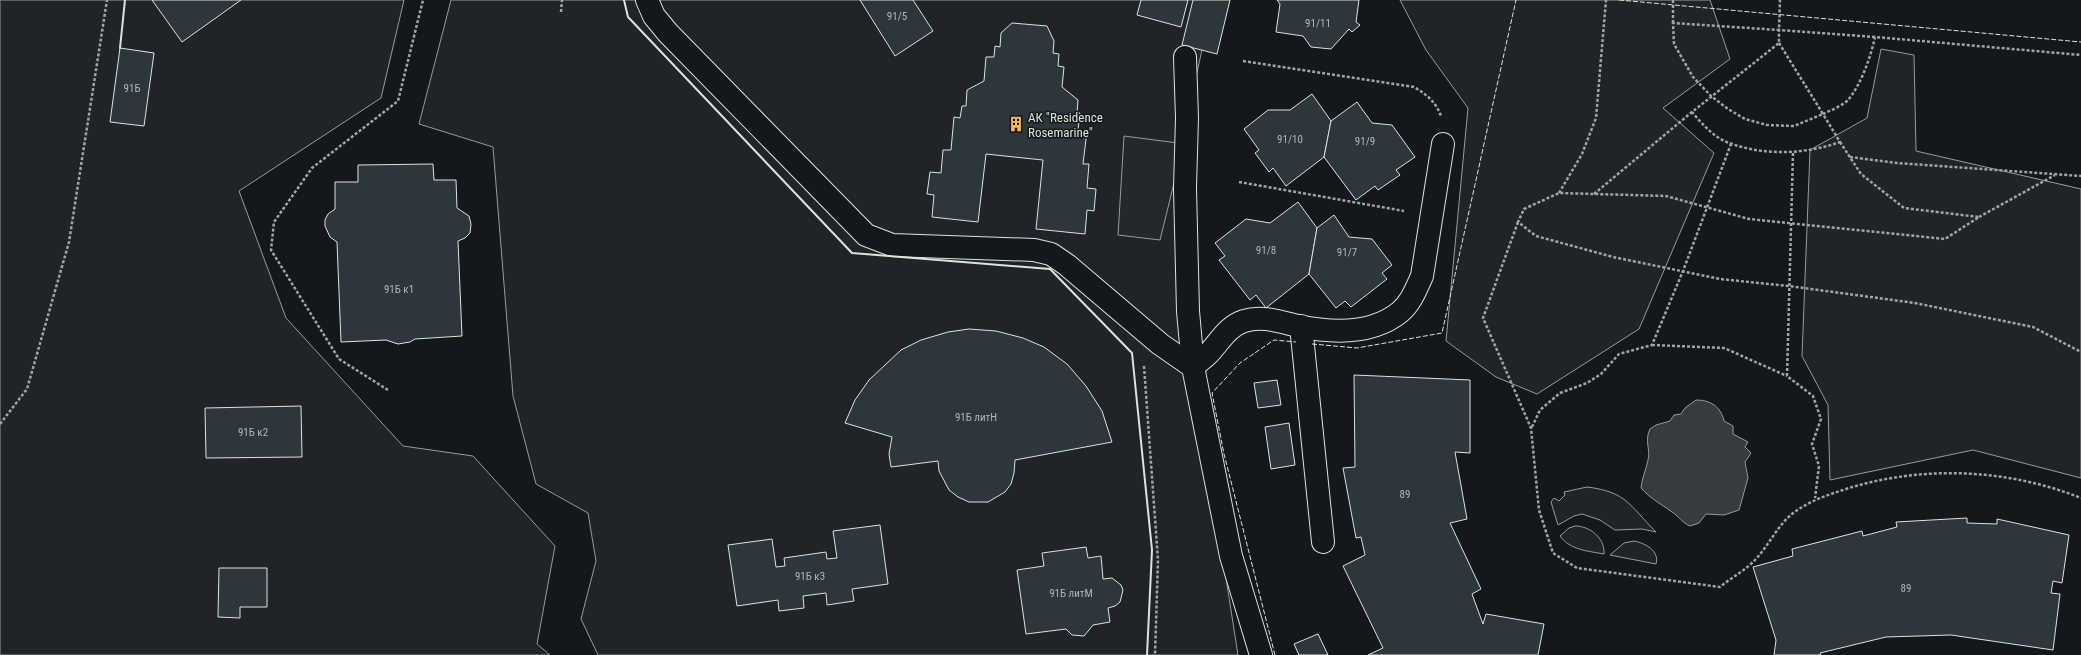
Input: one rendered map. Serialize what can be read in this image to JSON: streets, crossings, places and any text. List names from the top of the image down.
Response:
{
  "places": {
    "building": ["АК \"Residence Rosemarine\""]
  },
  "house_numbers": [
    "91/5",
    "91/11",
    "91Б",
    "91/10",
    "91/9",
    "91/8",
    "91/7",
    "91Б к1",
    "91Б литН",
    "91Б к2",
    "89",
    "91Б к3",
    "89",
    "91Б литМ"
  ]
}
